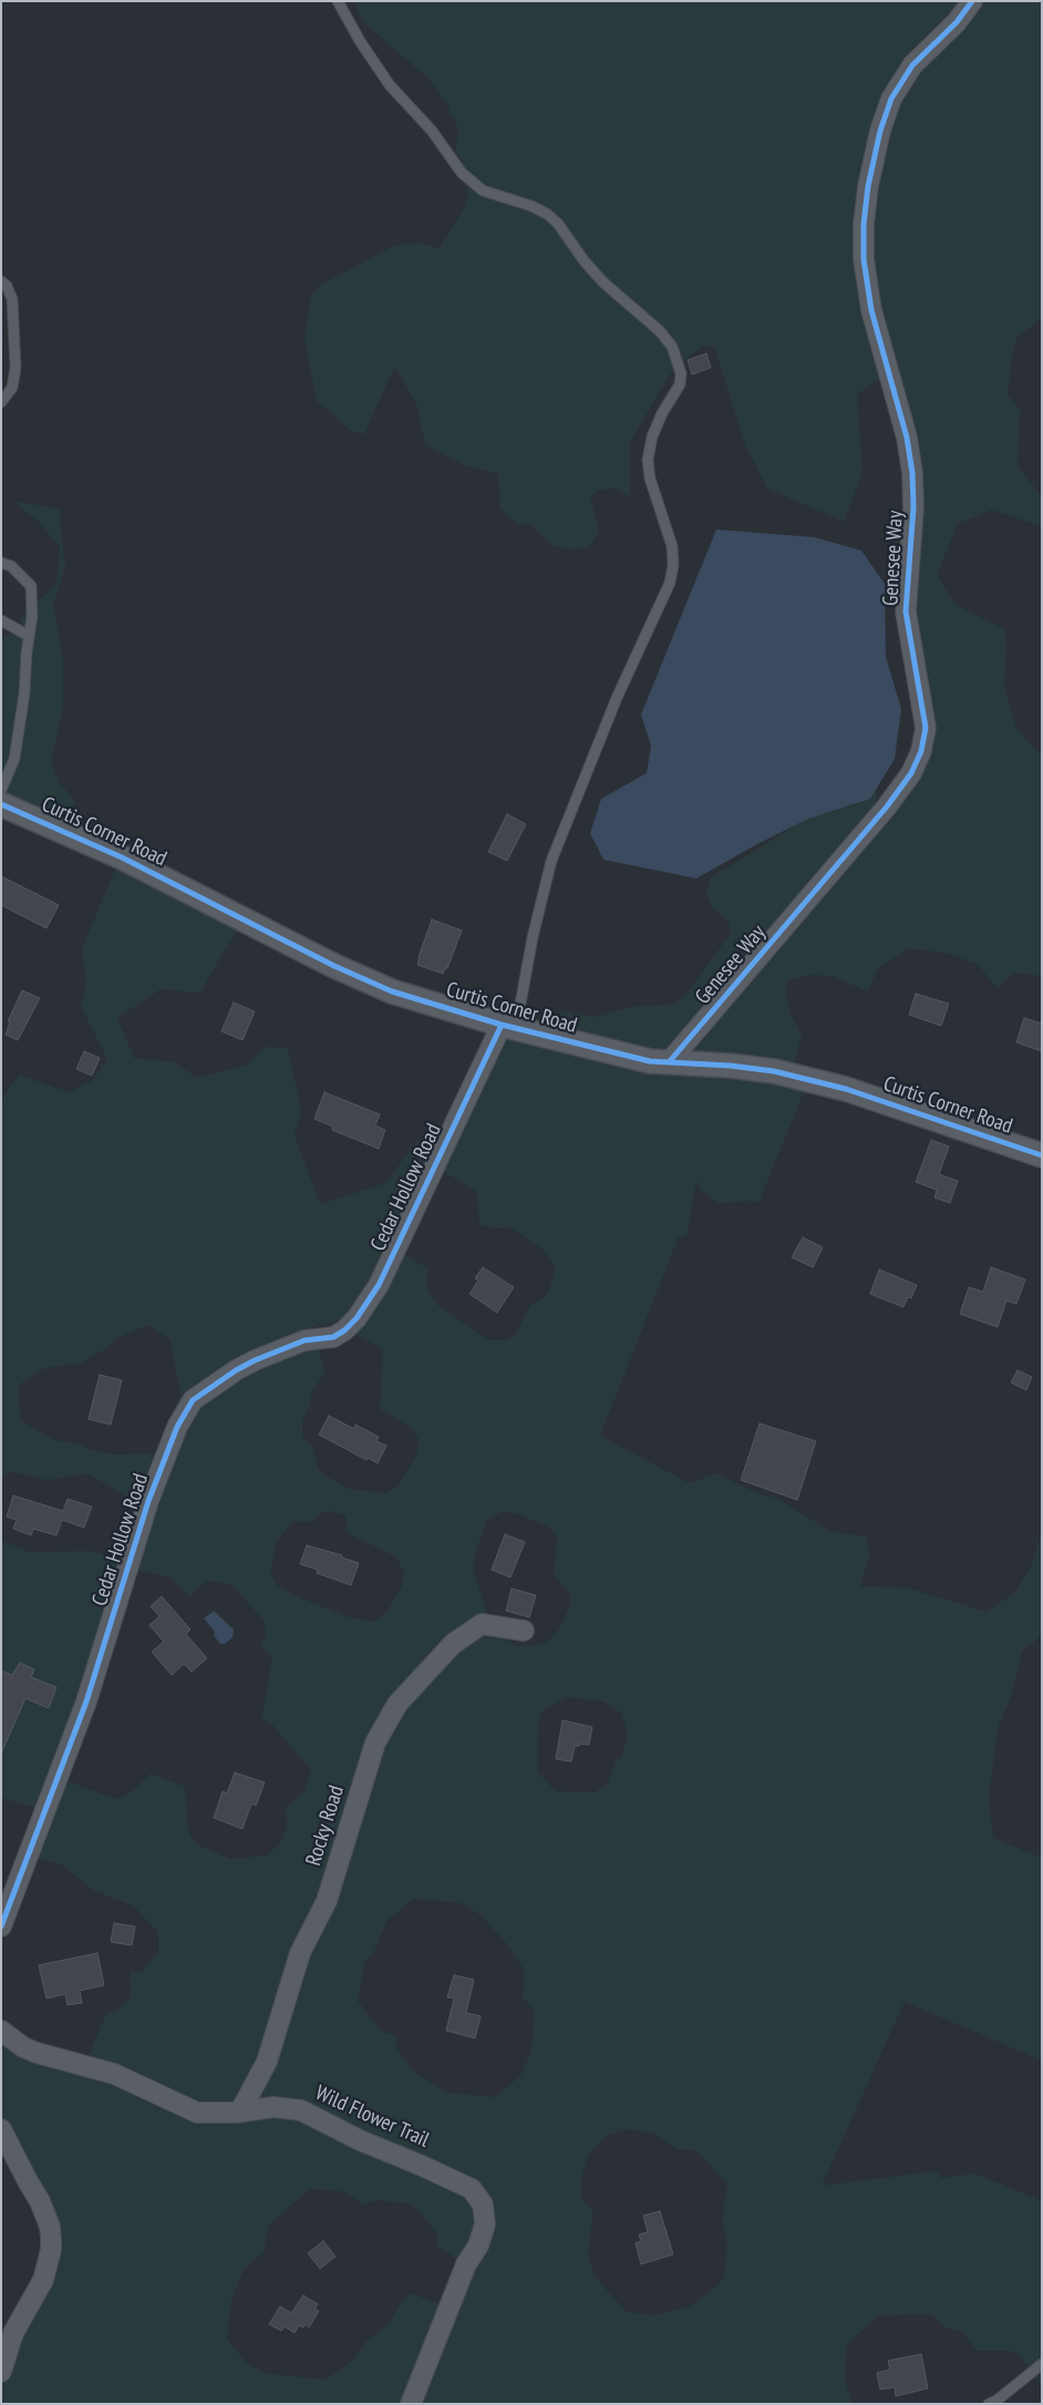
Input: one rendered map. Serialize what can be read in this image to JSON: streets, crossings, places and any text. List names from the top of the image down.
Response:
{
  "streets": {
    "street": [
      "Genesee Way",
      "Curtis Corner Road",
      "Cedar Hollow Road",
      "Rocky Road",
      "Wild Flower Trail"
    ]
  },
  "crossings": [
    ["Genesee Way", "Curtis Corner Road"],
    ["Curtis Corner Road", "Cedar Hollow Road"],
    ["Rocky Road", "Wild Flower Trail"]
  ]
}
